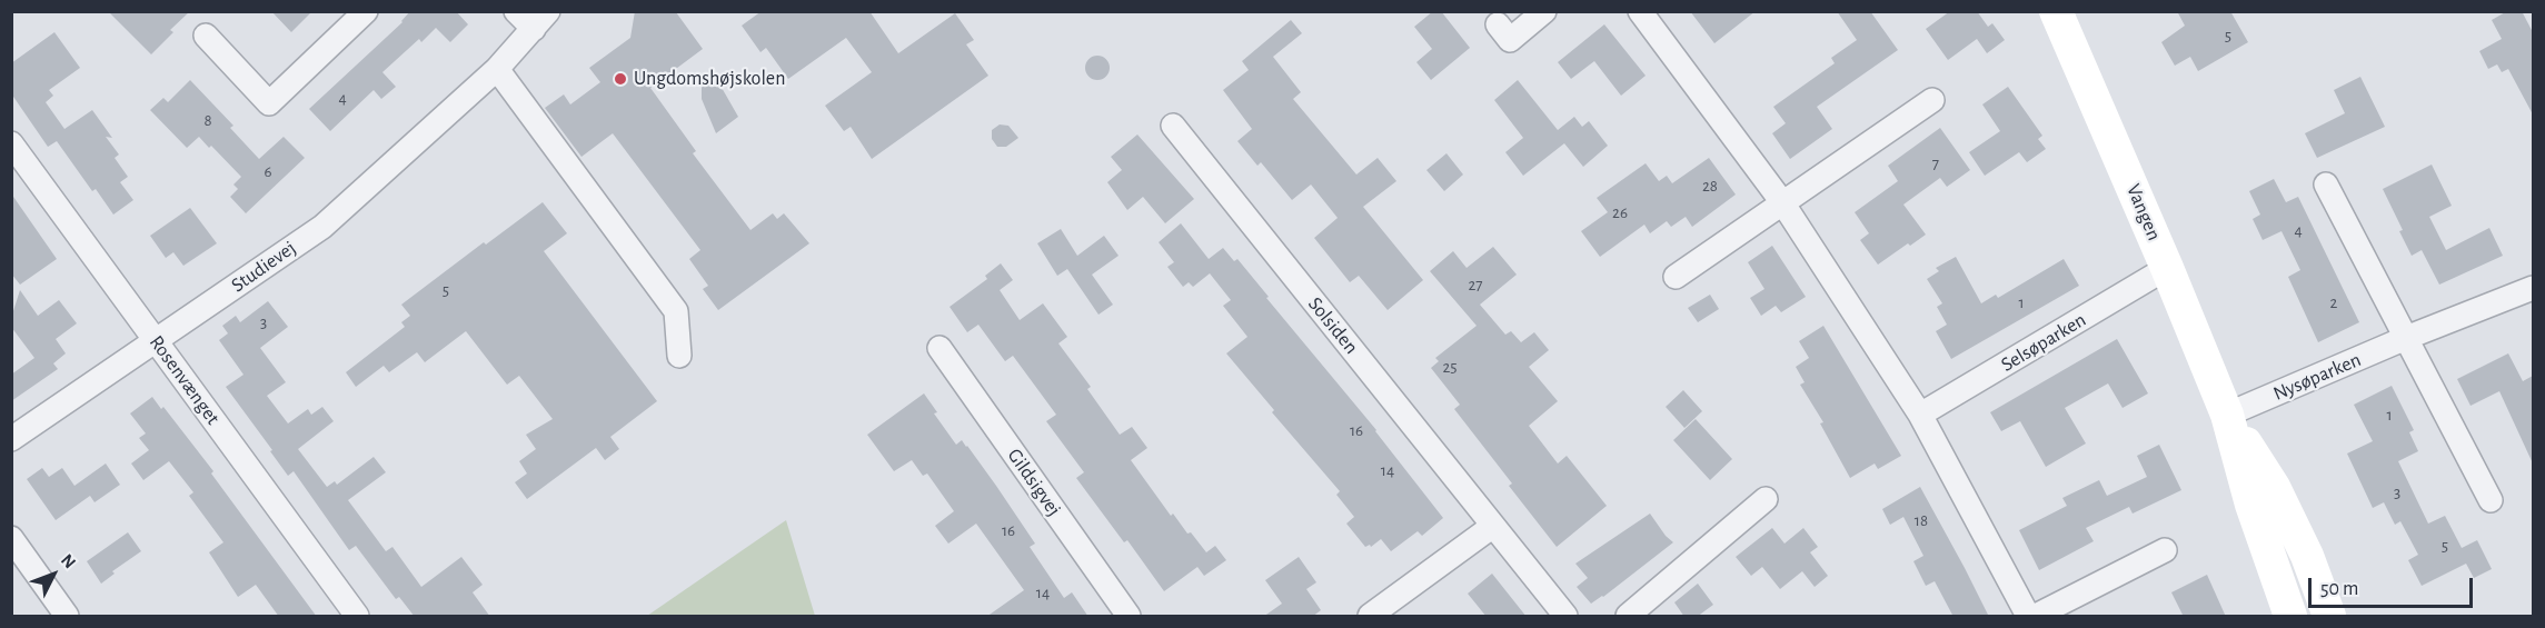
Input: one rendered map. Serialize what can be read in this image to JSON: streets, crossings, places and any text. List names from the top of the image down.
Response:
{
  "streets": {
    "street": [
      "Vangen",
      "Studievej",
      "Solsiden",
      "Selsøparken",
      "Nysøparken",
      "Rosenvænget",
      "Gildsigvej"
    ]
  },
  "crossings": [
    ["Vangen", "Selsøparken"],
    ["Vangen", "Nysøparken"],
    ["Studievej", "Rosenvænget"]
  ],
  "places": ["Ungdomshøjskolen"],
  "house_numbers": [
    "5",
    "4",
    "8",
    "7",
    "6",
    "28",
    "26",
    "4",
    "27",
    "5",
    "1",
    "2",
    "3",
    "25",
    "1",
    "16",
    "14",
    "3",
    "18",
    "16",
    "5",
    "14"
  ],
  "scale_bar": "50 m",
  "north": "top right"
}
